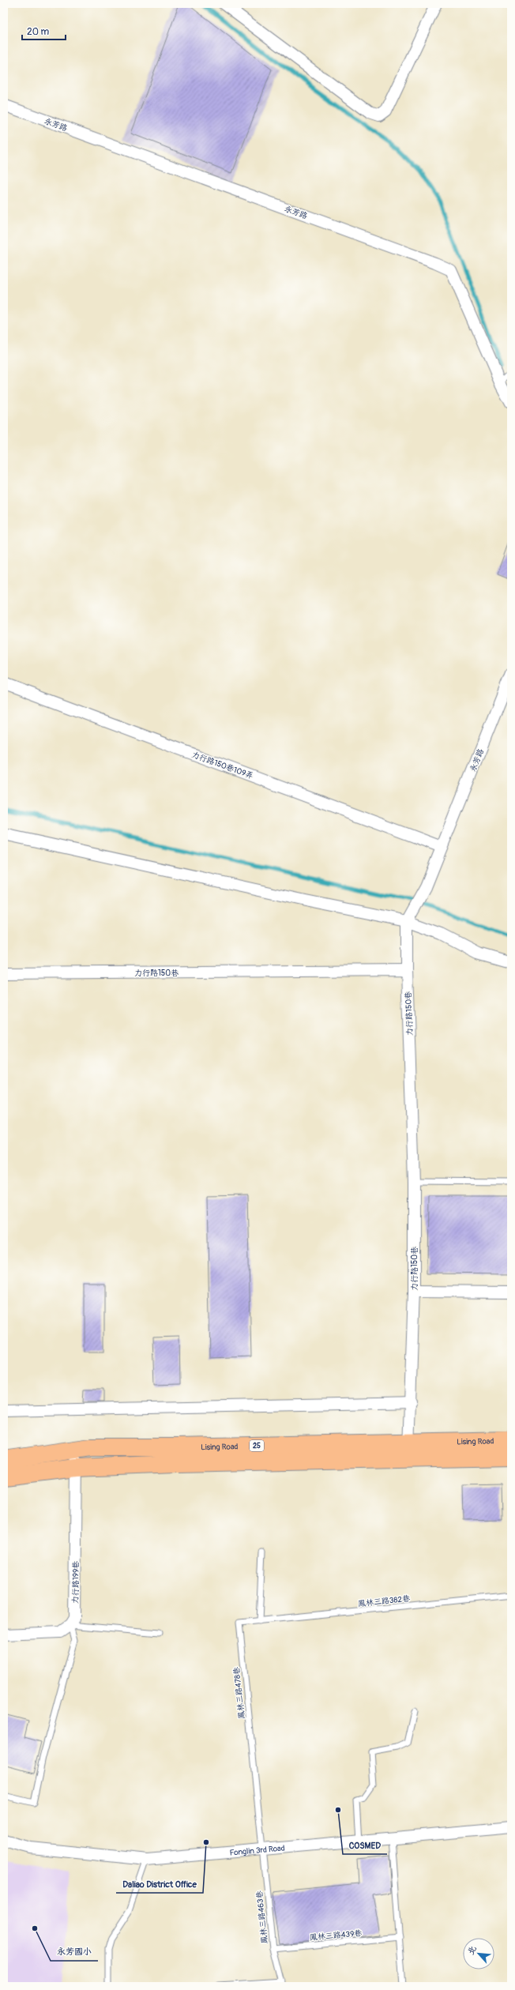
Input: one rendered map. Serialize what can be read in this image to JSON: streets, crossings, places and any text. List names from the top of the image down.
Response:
{
  "streets": {
    "main road": ["Lising Road", "25"],
    "street": [
      "永芳路",
      "力行路150巷109弄",
      "力行路150巷",
      "力行路199巷",
      "Fonglin 3rd Road"
    ],
    "lane": [
      "鳳林三路382巷",
      "鳳林三路478巷",
      "鳳林三路463巷",
      "鳳林三路439巷"
    ]
  },
  "crossings": [
    ["永芳路", "力行路150巷109弄"],
    ["力行路150巷", "Lising Road"],
    ["Lising Road", "力行路199巷"],
    ["鳳林三路382巷", "鳳林三路478巷"],
    ["鳳林三路478巷", "Fonglin 3rd Road"],
    ["鳳林三路478巷", "鳳林三路463巷"],
    ["Fonglin 3rd Road", "鳳林三路463巷"],
    ["鳳林三路463巷", "鳳林三路439巷"]
  ],
  "places": ["COSMED", "Daliao District Office", "永芳國小"],
  "scale_bar": "20 m",
  "north": "top left"
}
